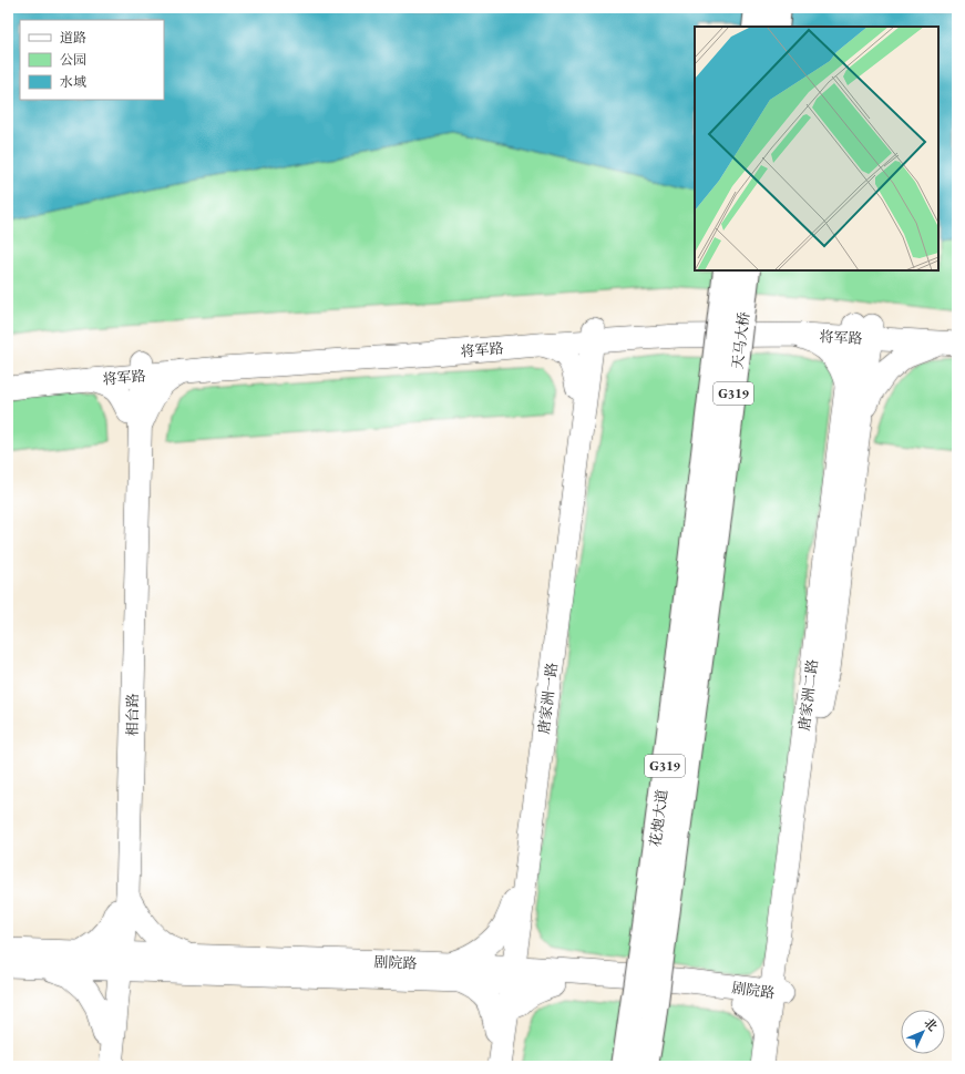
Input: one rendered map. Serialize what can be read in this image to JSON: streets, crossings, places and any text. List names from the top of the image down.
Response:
{
  "streets": {
    "highway": ["天马大桥", "G319", "花炮大道"],
    "street": [
      "将军路",
      "唐家洲二路",
      "唐家洲一路",
      "相台路",
      "剧院路"
    ]
  },
  "crossings": [
    ["将军路", "唐家洲二路"],
    ["将军路", "唐家洲一路"],
    ["将军路", "相台路"],
    ["天马大桥", "花炮大道"],
    ["唐家洲二路", "剧院路"],
    ["唐家洲一路", "剧院路"],
    ["相台路", "剧院路"]
  ],
  "legend": ["道路", "公园", "水域"],
  "north": "top right"
}
